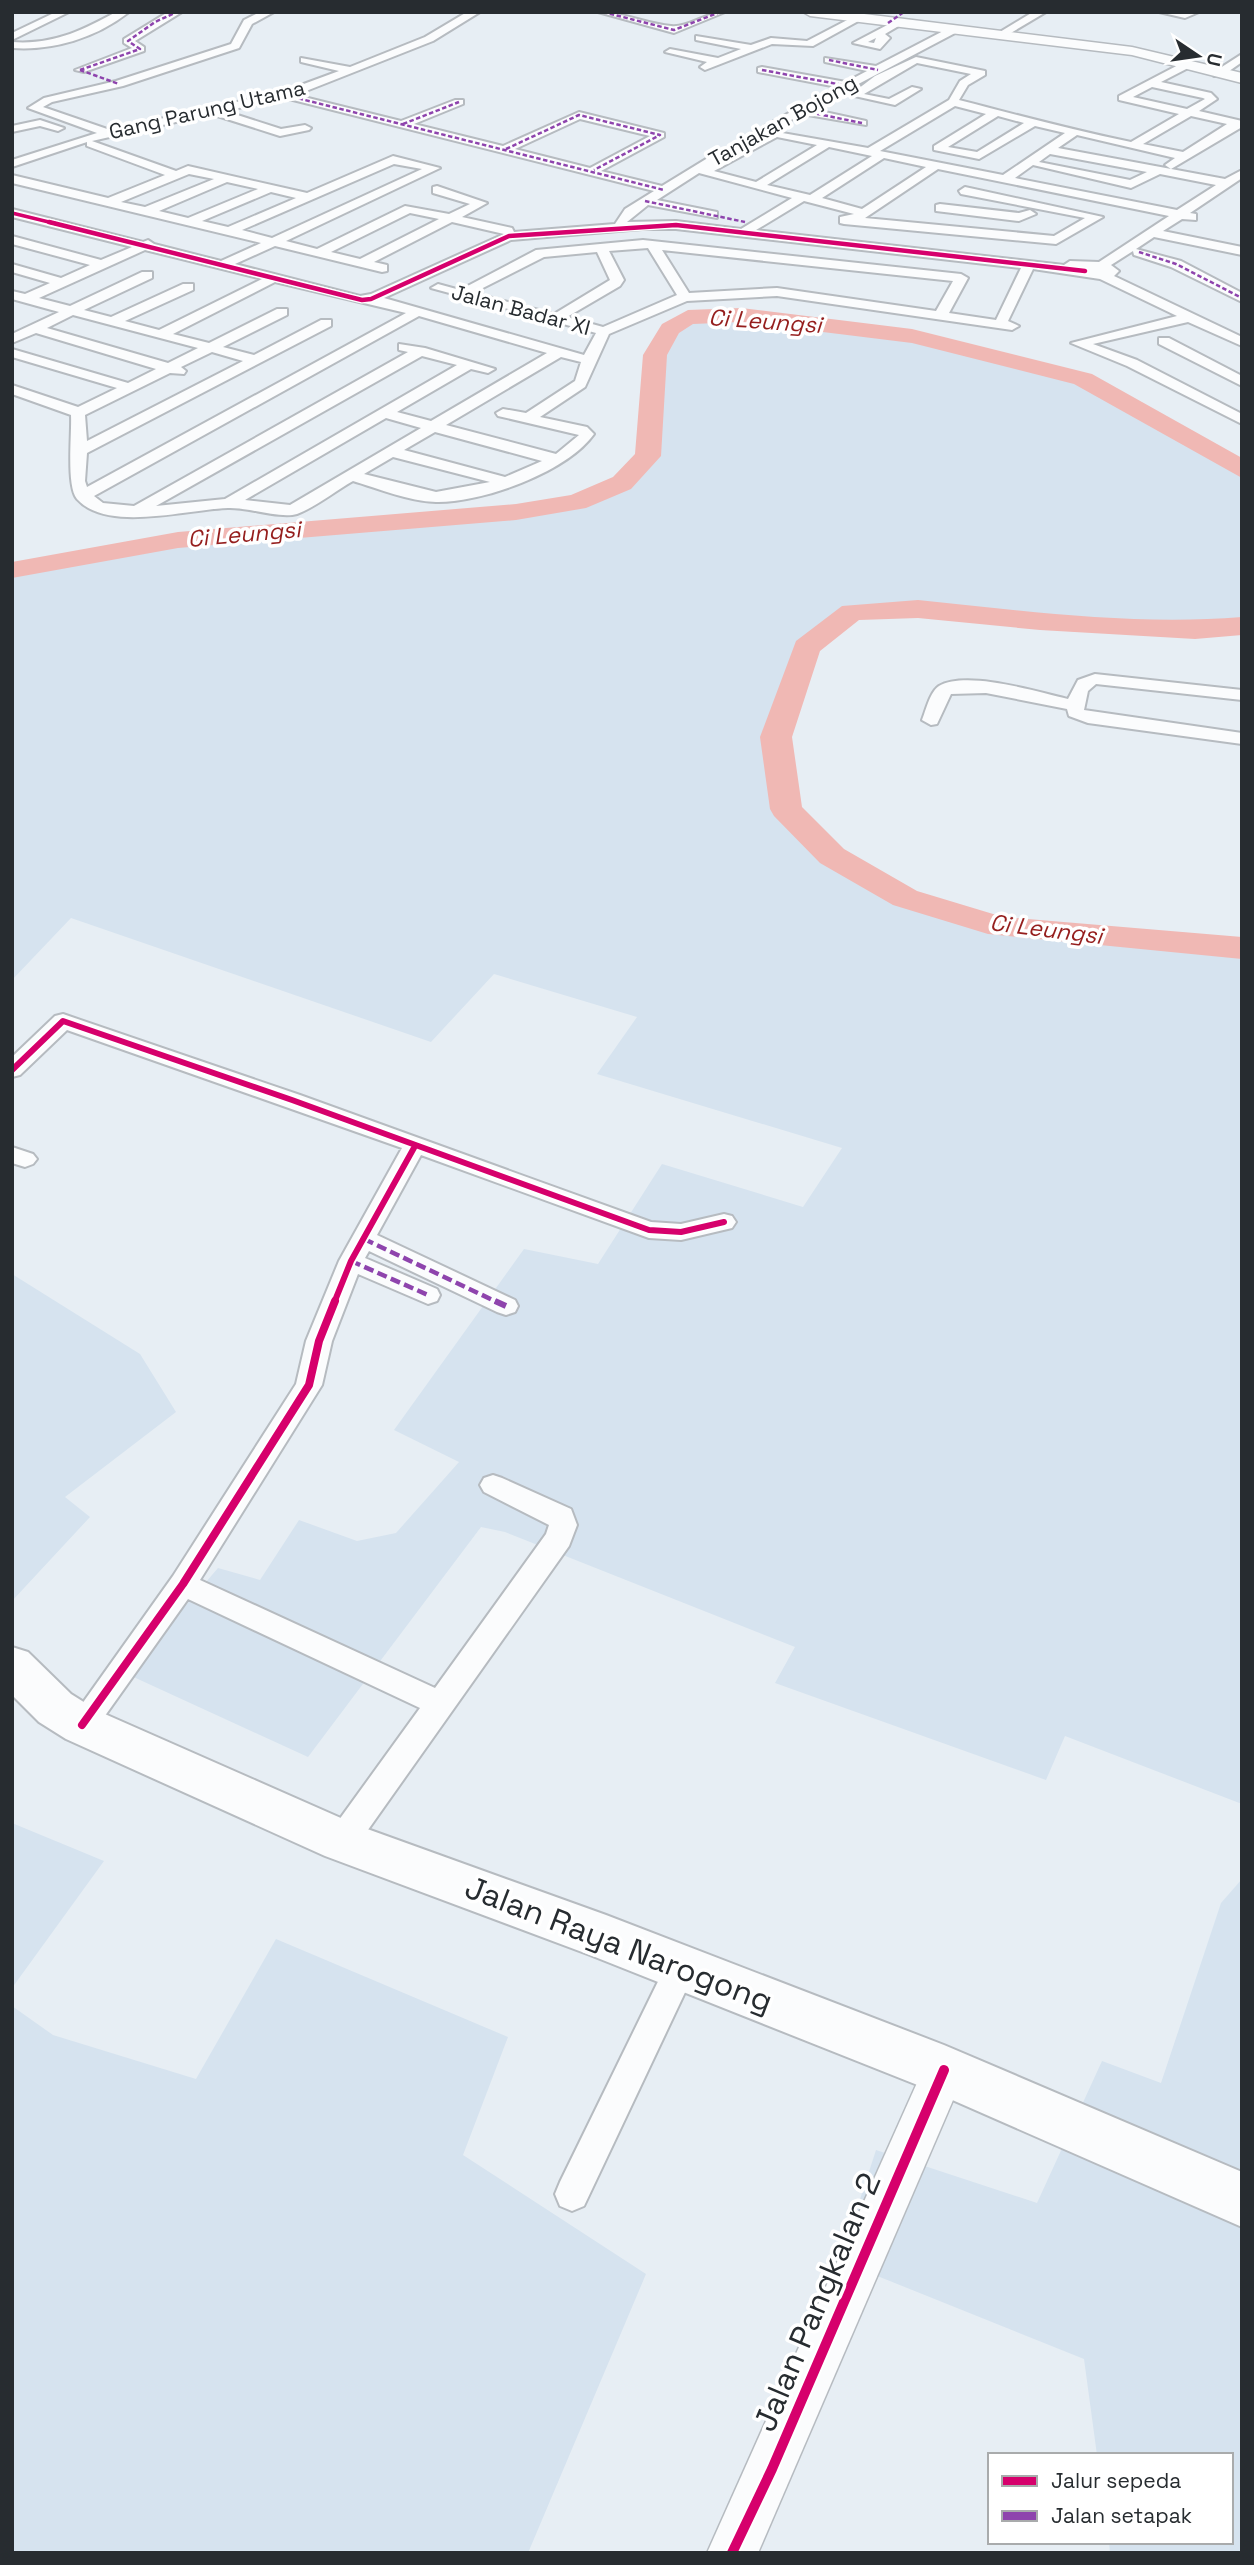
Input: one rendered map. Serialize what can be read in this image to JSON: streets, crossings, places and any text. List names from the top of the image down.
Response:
{
  "streets": {
    "main road": ["Jalan Raya Narogong"],
    "street": [
      "Gang Parung Utama",
      "Tanjakan Bojong",
      "Jalan Badar XI",
      "Jalan Pangkalan 2"
    ]
  },
  "crossings": [
    ["Jalan Raya Narogong", "Jalan Pangkalan 2"]
  ],
  "water": ["Ci Leungsi"],
  "legend": ["Jalur sepeda", "Jalan setapak"],
  "north": "right"
}
